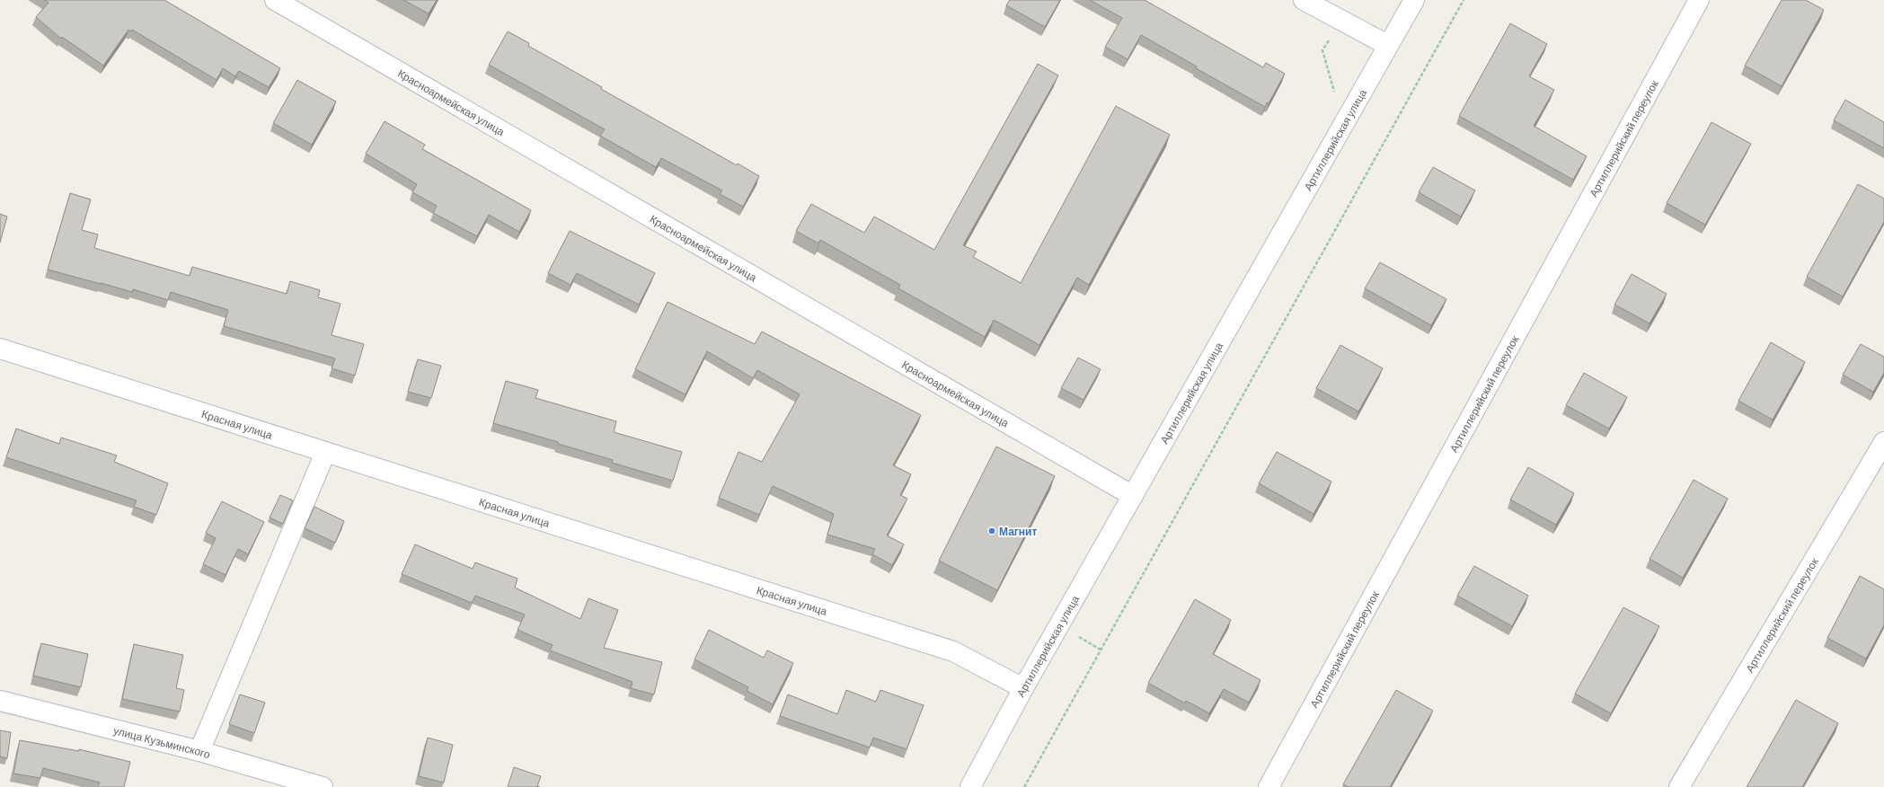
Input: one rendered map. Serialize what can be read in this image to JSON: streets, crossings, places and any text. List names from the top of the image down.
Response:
{
  "streets": {
    "street": [
      "Красноармейская улица",
      "Артиллерийский переулок",
      "Артиллерийская улица",
      "Красная улица",
      "улица Кузьминского"
    ]
  },
  "crossings": [
    ["Красноармейская улица", "Артиллерийская улица"],
    ["Артиллерийская улица", "Красная улица"]
  ],
  "places": ["Магнит"]
}
